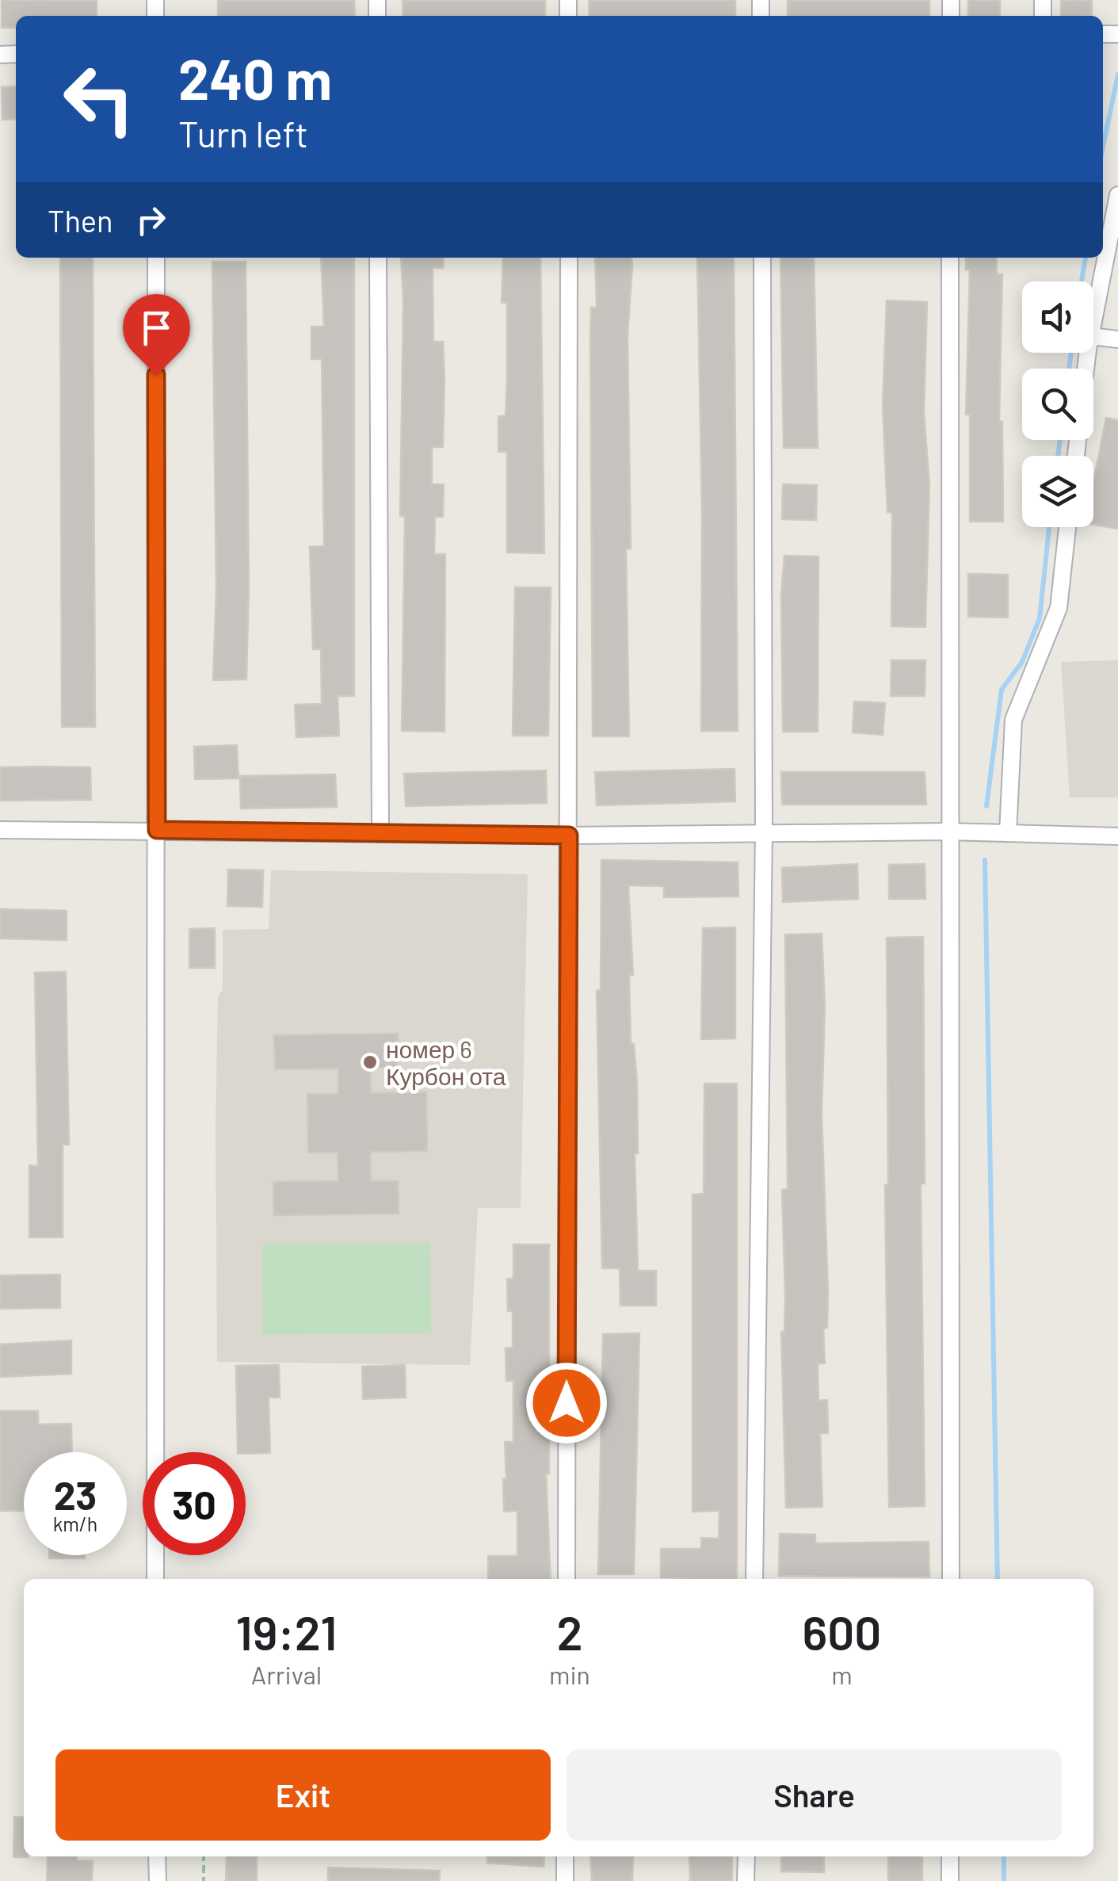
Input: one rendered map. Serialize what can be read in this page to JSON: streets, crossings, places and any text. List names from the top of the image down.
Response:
{
  "places": ["номер 6 Курбон ота"],
  "page": {
    "turn": ["240 m", "Turn left"],
    "then": "Then",
    "speed": "23 km/h",
    "limit": "30",
    "eta": [
      "19:21",
      "Arrival",
      "2",
      "min",
      "600",
      "m"
    ],
    "buttons": ["Exit", "Share"]
  }
}
